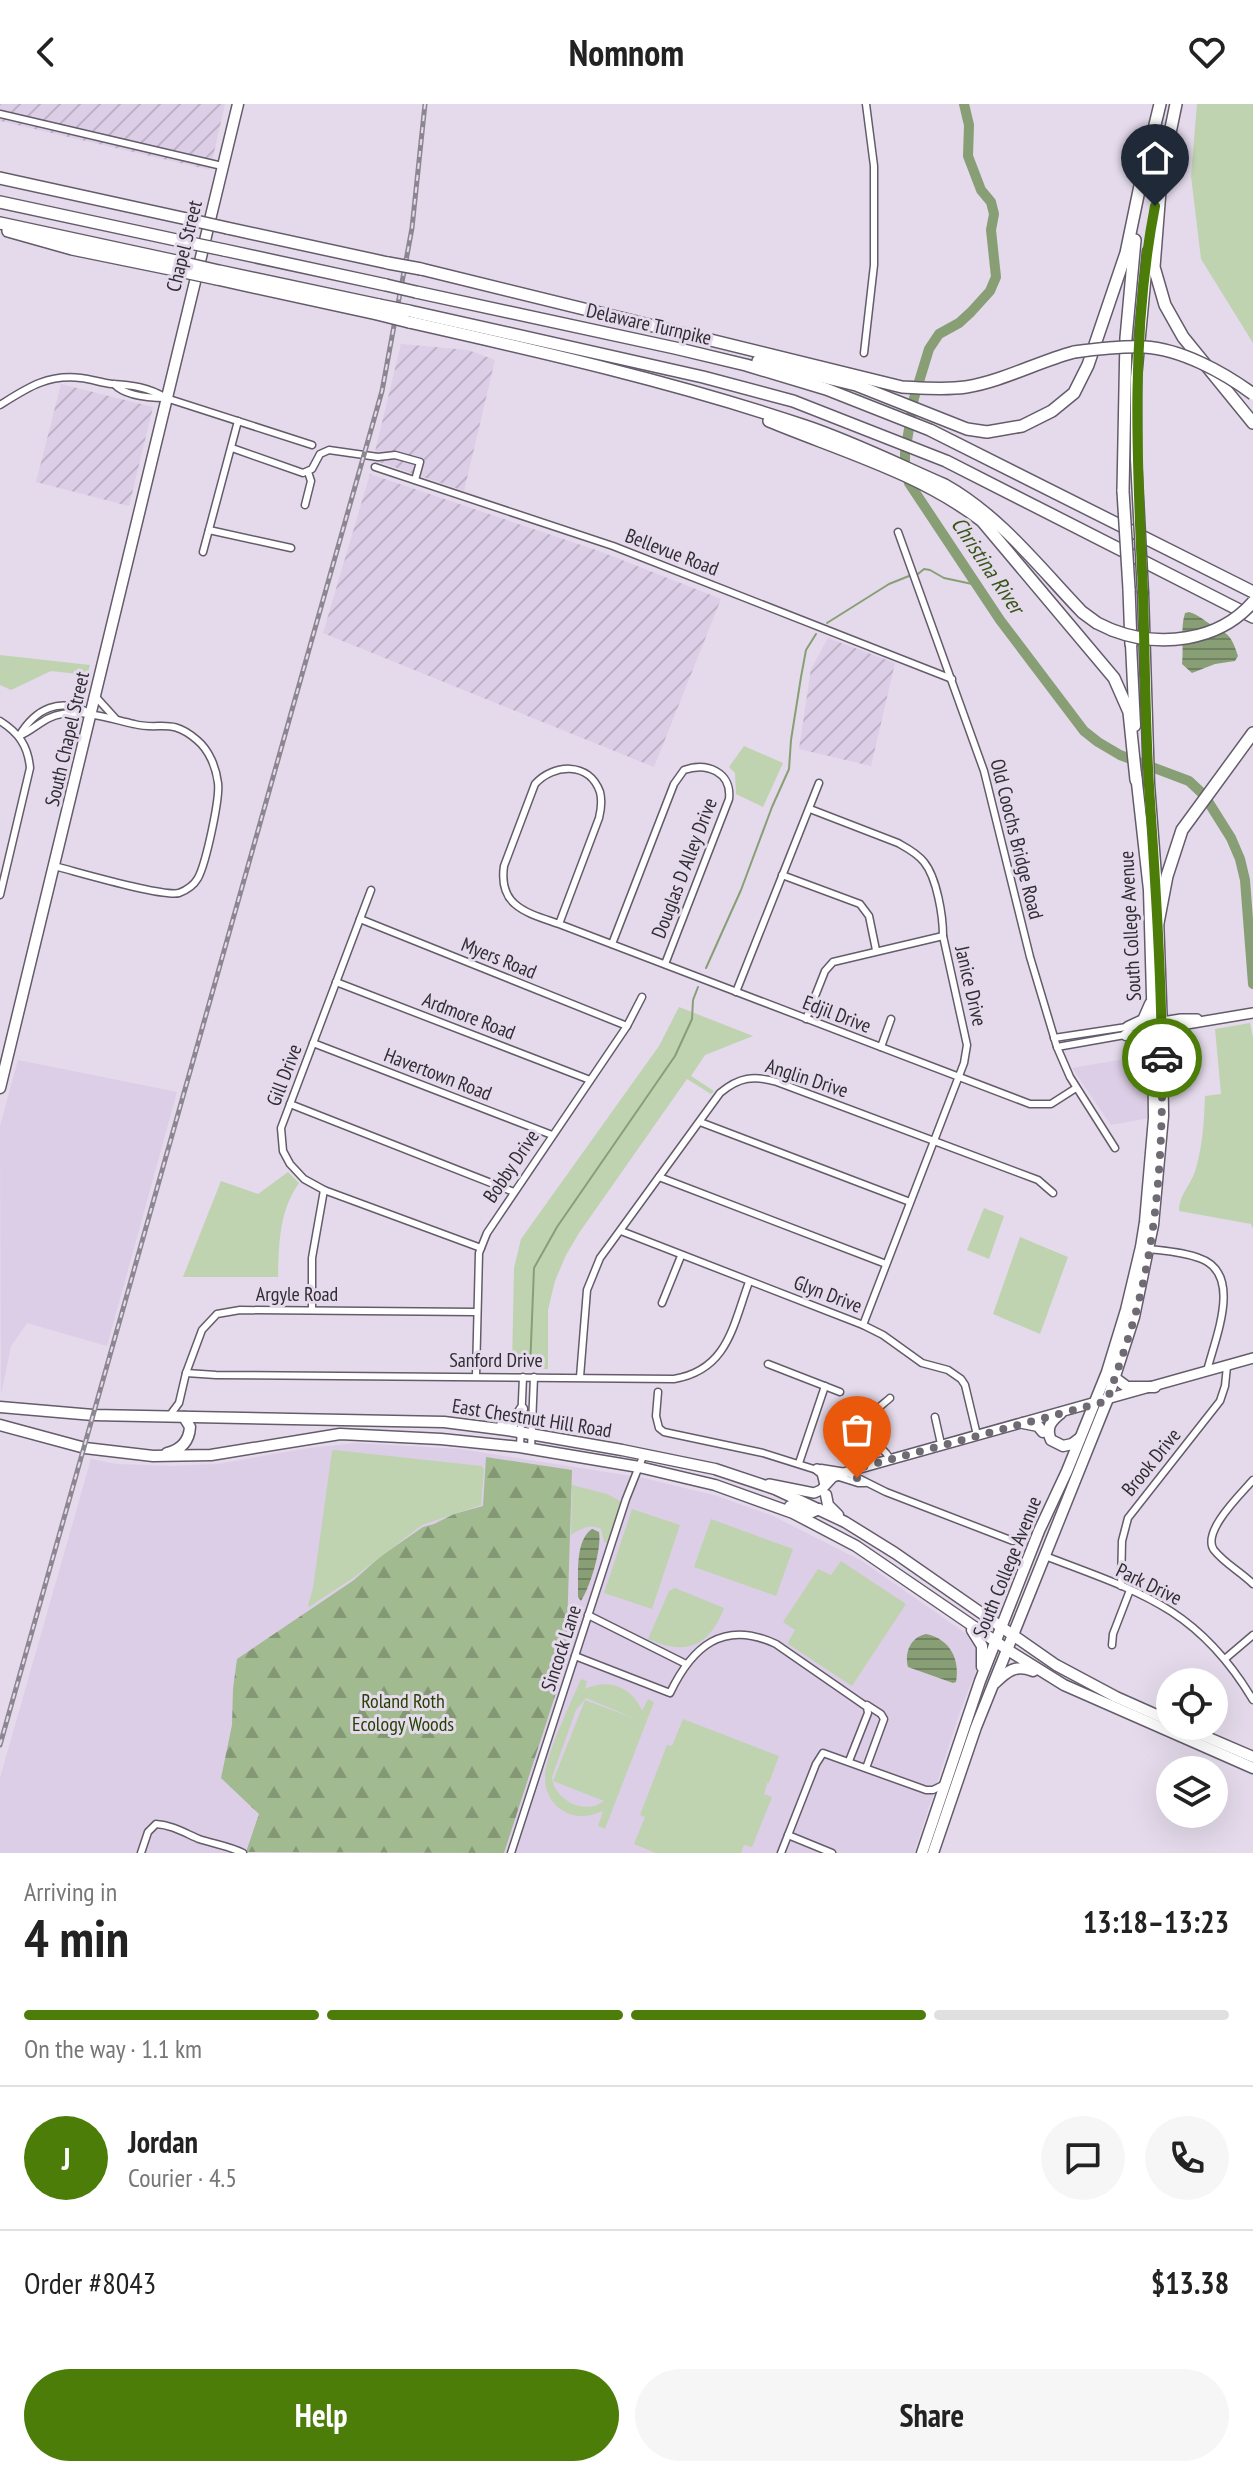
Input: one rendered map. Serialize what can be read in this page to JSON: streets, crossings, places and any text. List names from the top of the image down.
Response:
{
  "streets": {
    "highway": ["Delaware Turnpike", "South College Avenue"],
    "main road": ["Chapel Street", "South Chapel Street", "East Chestnut Hill Road"],
    "street": [
      "Bellevue Road",
      "Old Coochs Bridge Road",
      "Douglas D Alley Drive",
      "Myers Road",
      "Janice Drive",
      "Edjil Drive",
      "Ardmore Road",
      "Havertown Road",
      "Gill Drive",
      "Anglin Drive",
      "Bobby Drive",
      "Argyle Road",
      "Glyn Drive",
      "Sanford Drive",
      "Brook Drive",
      "Park Drive",
      "Sincock Lane"
    ]
  },
  "crossings": [
    ["Chapel Street", "South Chapel Street"],
    ["Bellevue Road", "Old Coochs Bridge Road"],
    ["Old Coochs Bridge Road", "Edjil Drive"],
    ["Douglas D Alley Drive", "Edjil Drive"],
    ["South College Avenue", "East Chestnut Hill Road"],
    ["South College Avenue", "Park Drive"],
    ["Myers Road", "Gill Drive"],
    ["Myers Road", "Bobby Drive"],
    ["Janice Drive", "Edjil Drive"],
    ["Janice Drive", "Anglin Drive"],
    ["Janice Drive", "Glyn Drive"],
    ["Ardmore Road", "Gill Drive"],
    ["Ardmore Road", "Bobby Drive"],
    ["Havertown Road", "Gill Drive"],
    ["Havertown Road", "Bobby Drive"],
    ["Gill Drive", "Bobby Drive"],
    ["Anglin Drive", "Glyn Drive"],
    ["Anglin Drive", "Sanford Drive"],
    ["Bobby Drive", "Argyle Road"],
    ["Bobby Drive", "Sanford Drive"],
    ["Argyle Road", "Sanford Drive"],
    ["Argyle Road", "East Chestnut Hill Road"],
    ["Glyn Drive", "Sanford Drive"],
    ["East Chestnut Hill Road", "Sincock Lane"],
    ["Brook Drive", "Park Drive"]
  ],
  "water": ["Christina River"],
  "parks": ["Roland Roth Ecology Woods"],
  "page": {
    "header": "Nomnom",
    "heading": ["4 min", "Arriving in", "13:18–13:23"],
    "panel": [
      "Jordan",
      "Courier · 4.5",
      "Order #8043",
      "$13.38"
    ],
    "bar": "On the way · 1.1 km",
    "round": "J",
    "buttons": ["Help", "Share"]
  }
}
